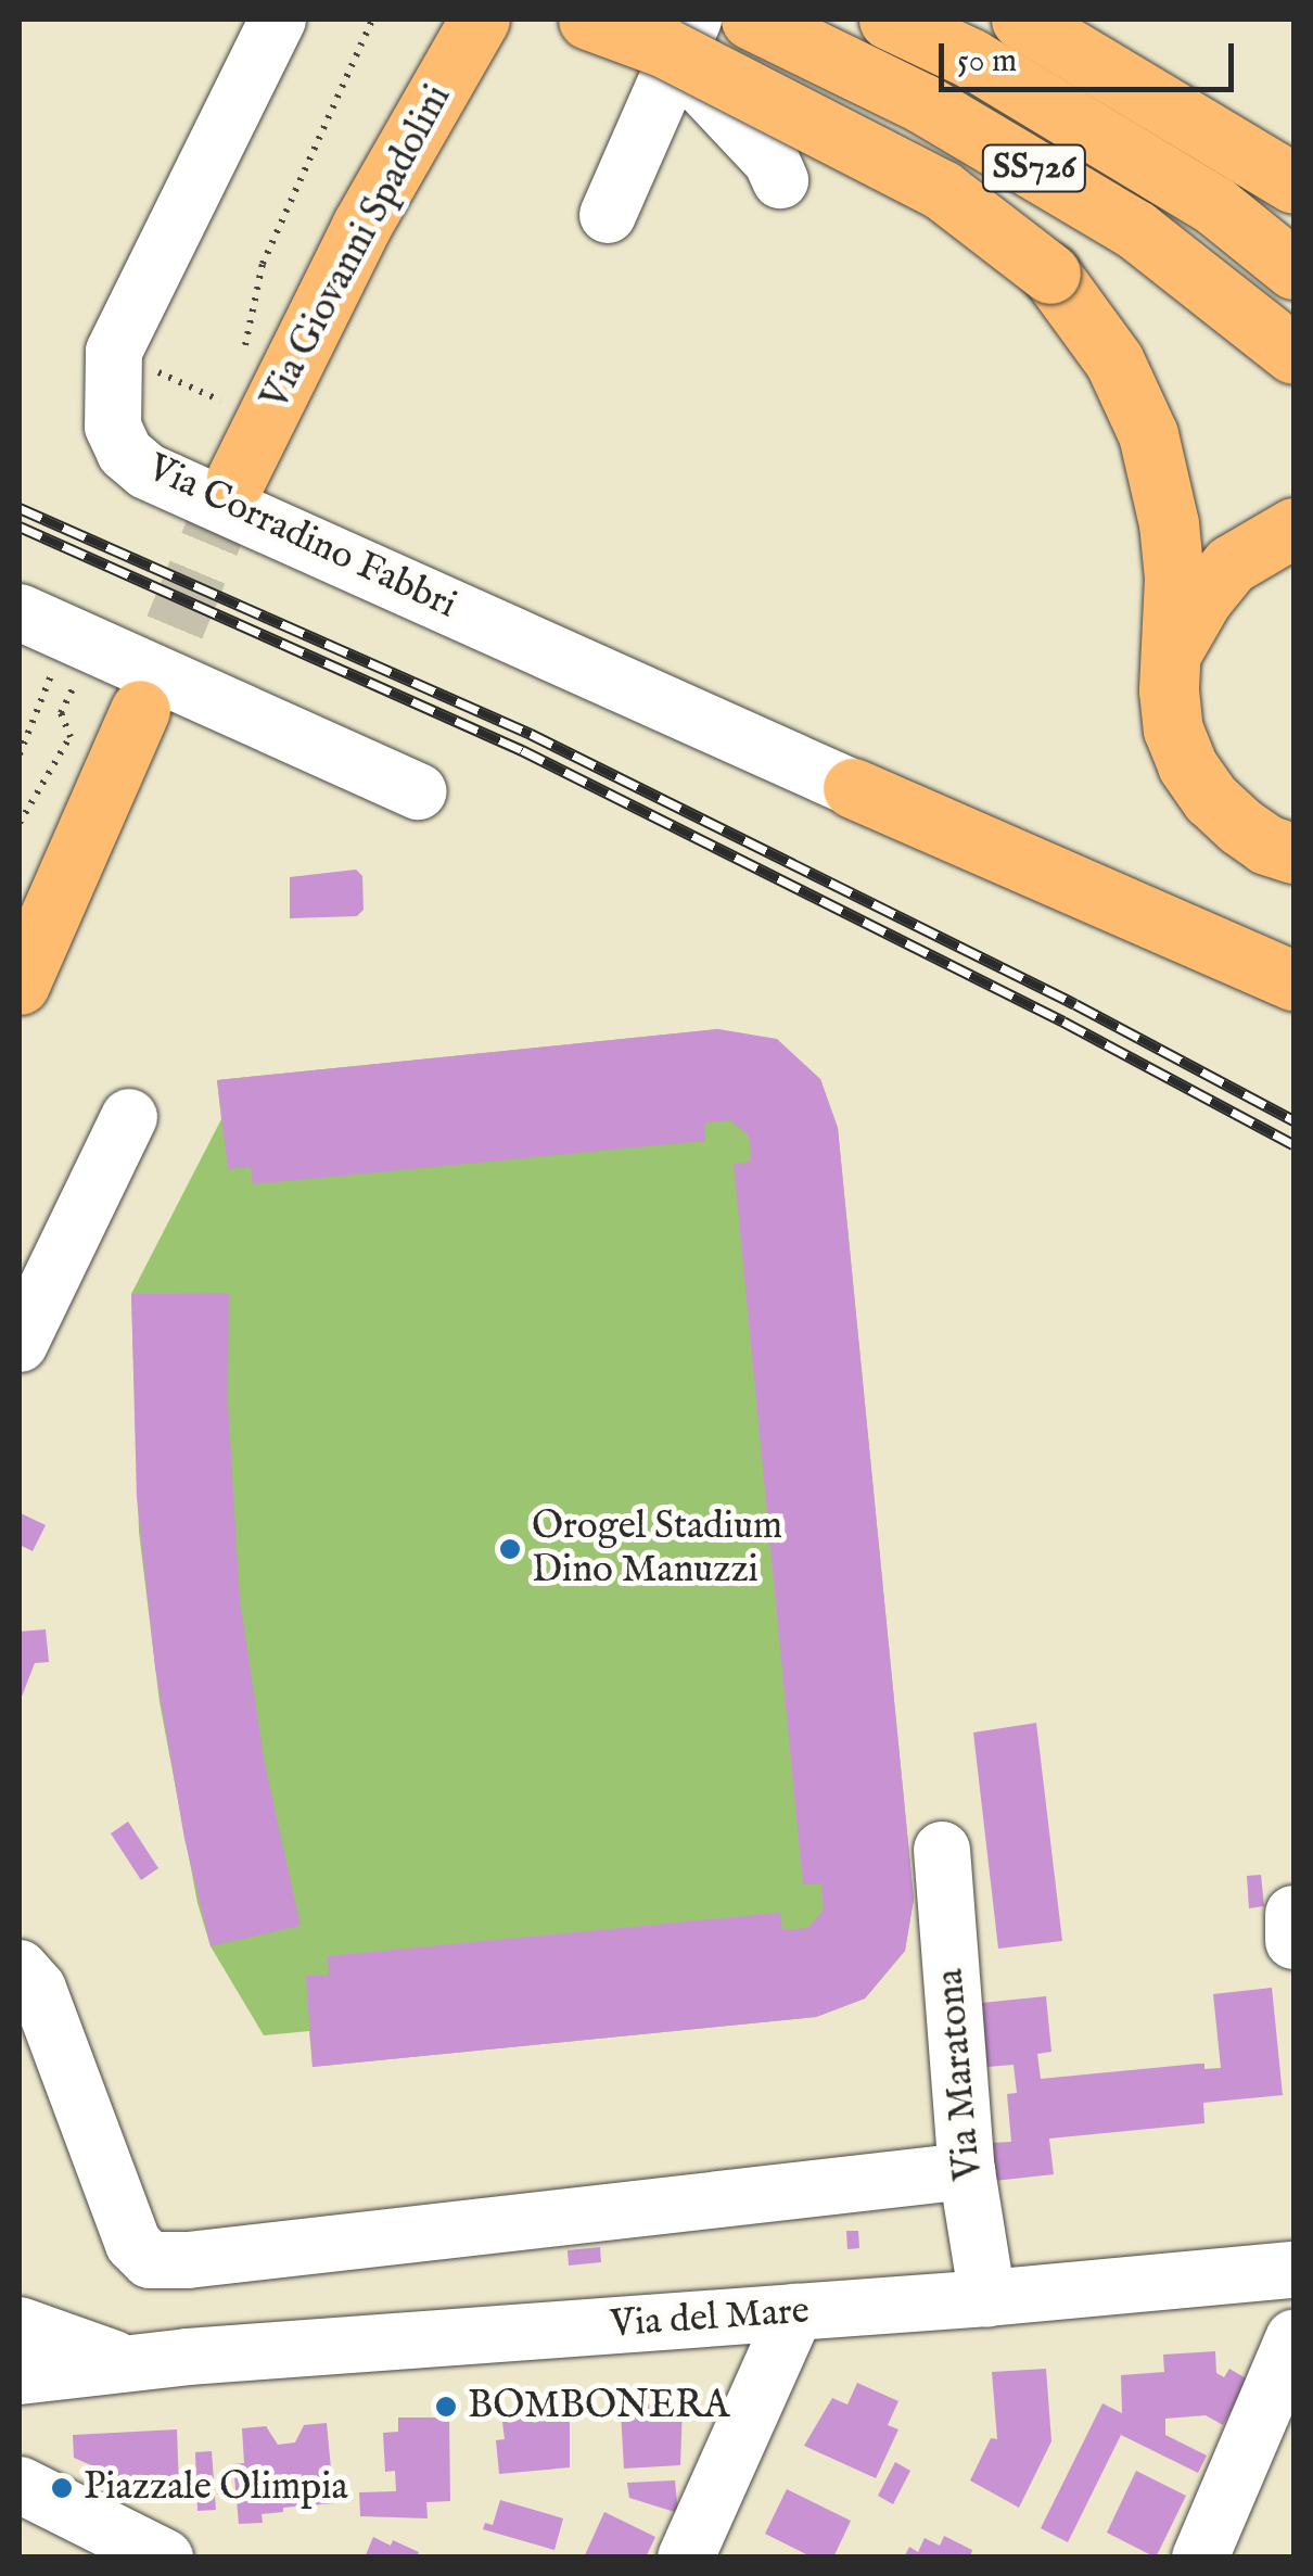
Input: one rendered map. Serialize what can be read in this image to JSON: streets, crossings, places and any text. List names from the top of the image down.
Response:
{
  "streets": {
    "main road": ["SS726", "Via Giovanni Spadolini"],
    "street": ["Via Corradino Fabbri", "Via Maratona", "Via del Mare"]
  },
  "crossings": [
    ["Via Maratona", "Via del Mare"]
  ],
  "places": ["Orogel Stadium Dino Manuzzi", "BOMBONERA", "Piazzale Olimpia"],
  "scale_bar": "50 m"
}
